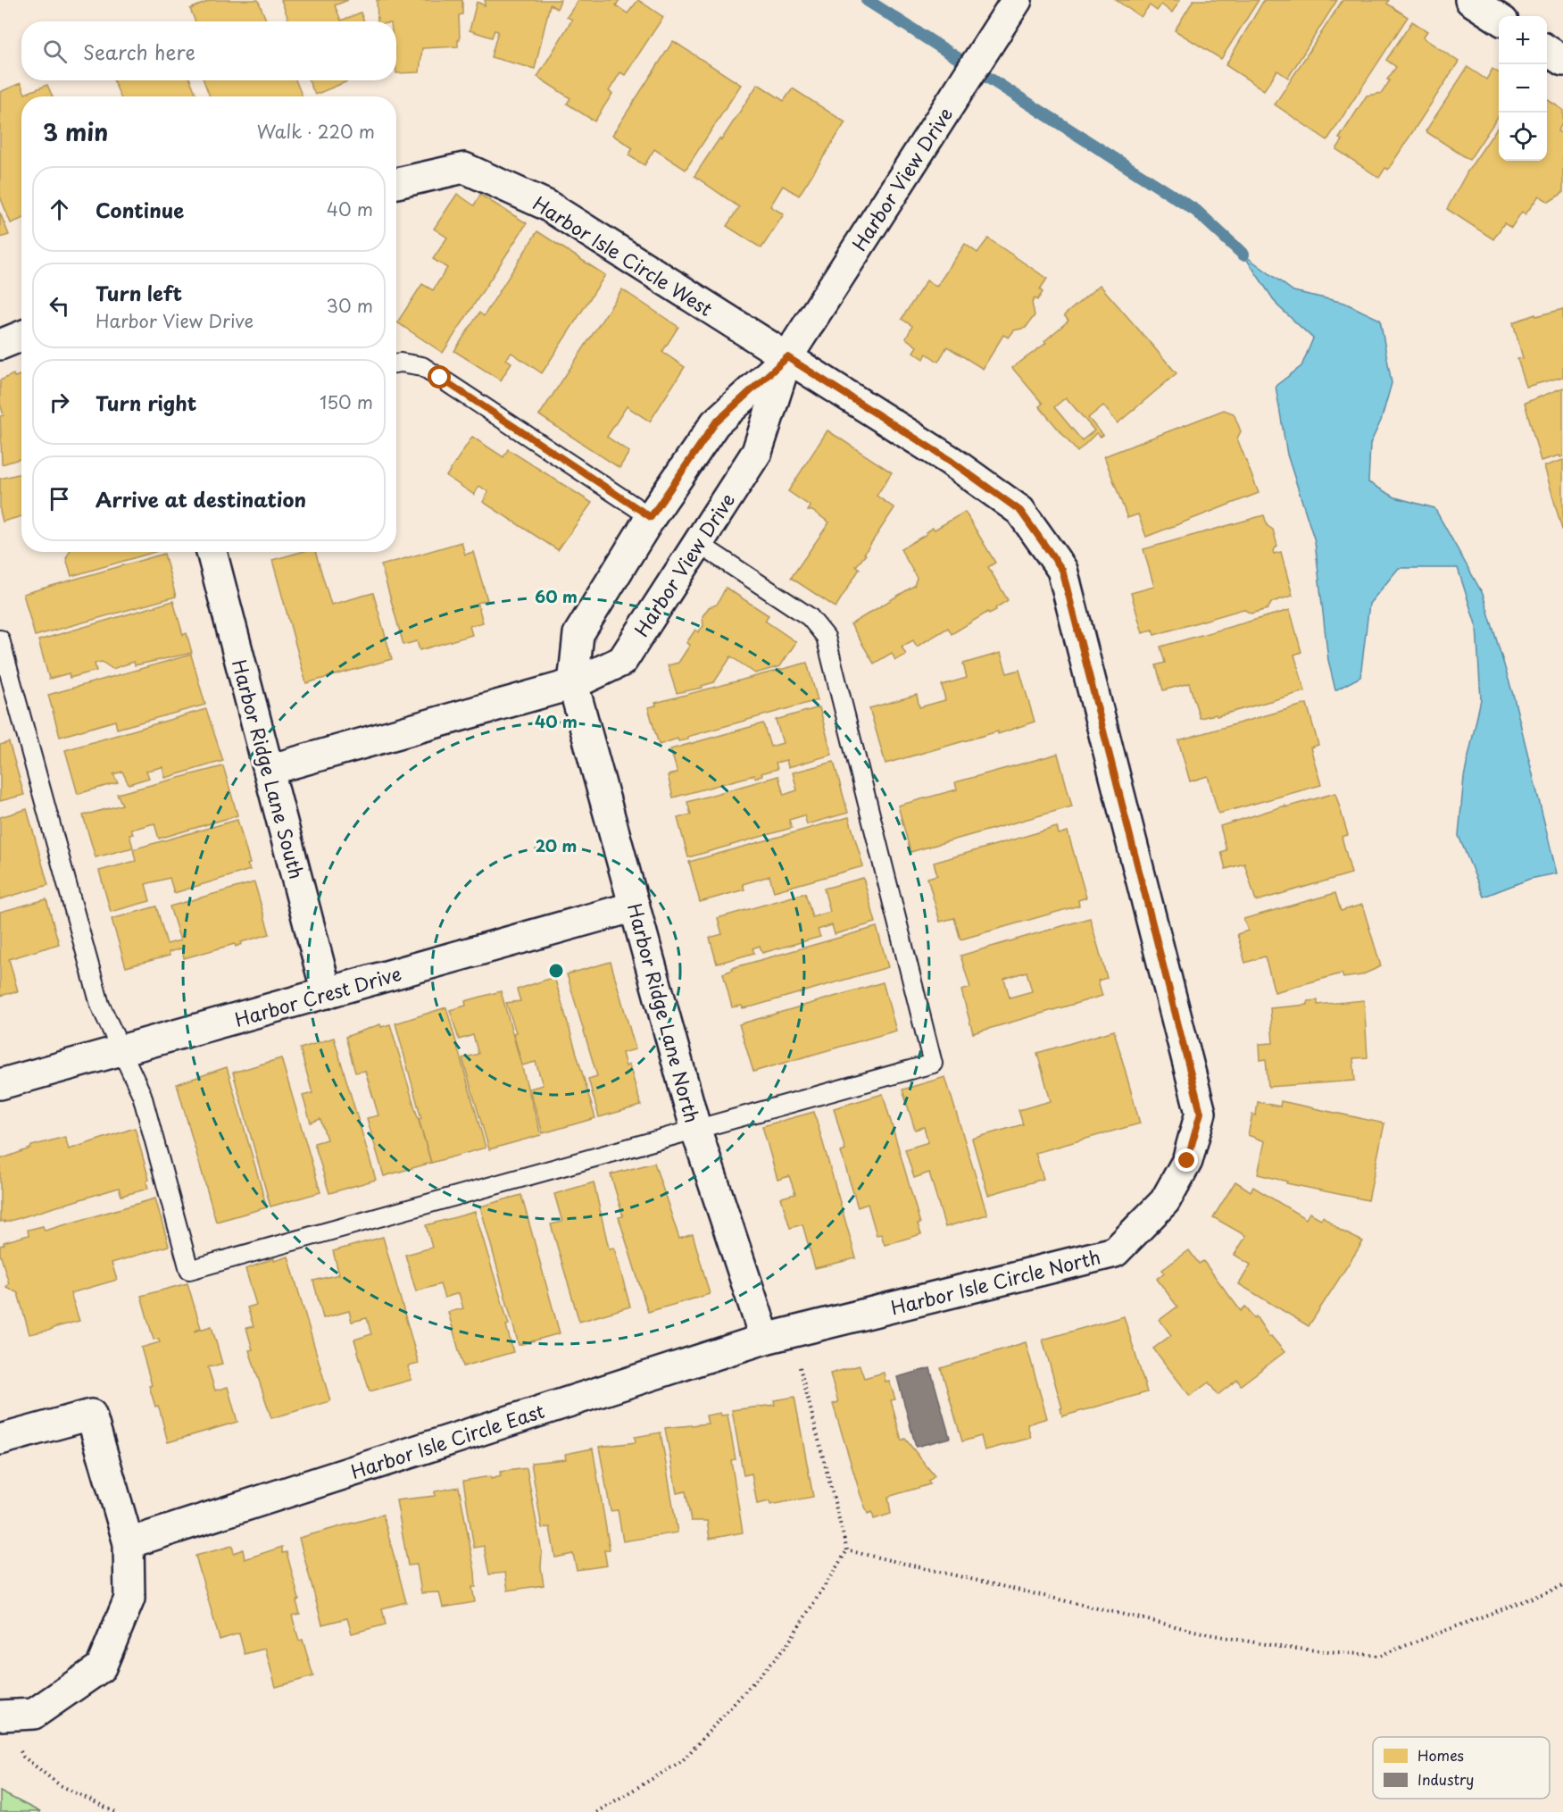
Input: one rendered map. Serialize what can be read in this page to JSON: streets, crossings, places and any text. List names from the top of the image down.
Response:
{
  "streets": {
    "street": [
      "Harbor View Drive",
      "Harbor Isle Circle West",
      "Harbor Ridge Lane South",
      "Harbor Crest Drive",
      "Harbor Ridge Lane North",
      "Harbor Isle Circle North",
      "Harbor Isle Circle East"
    ]
  },
  "crossings": [
    ["Harbor View Drive", "Harbor Isle Circle West"],
    ["Harbor View Drive", "Harbor Ridge Lane South"],
    ["Harbor View Drive", "Harbor Ridge Lane North"],
    ["Harbor View Drive", "Harbor Isle Circle North"],
    ["Harbor Isle Circle West", "Harbor Isle Circle North"],
    ["Harbor Ridge Lane South", "Harbor Crest Drive"],
    ["Harbor Crest Drive", "Harbor Ridge Lane North"],
    ["Harbor Ridge Lane North", "Harbor Isle Circle North"],
    ["Harbor Ridge Lane North", "Harbor Isle Circle East"],
    ["Harbor Isle Circle North", "Harbor Isle Circle East"]
  ],
  "legend": ["Homes", "Industry"],
  "page": {
    "map_buttons": ["+", "−"],
    "search": "Search here",
    "heading": ["3 min", "Walk · 220 m"],
    "list": [
      ["Continue", "40 m"],
      ["Turn left", "Harbor View Drive", "30 m"],
      ["Turn right", "150 m"],
      "Arrive at destination"
    ]
  },
  "rings": ["60 m", "40 m", "20 m"]
}
